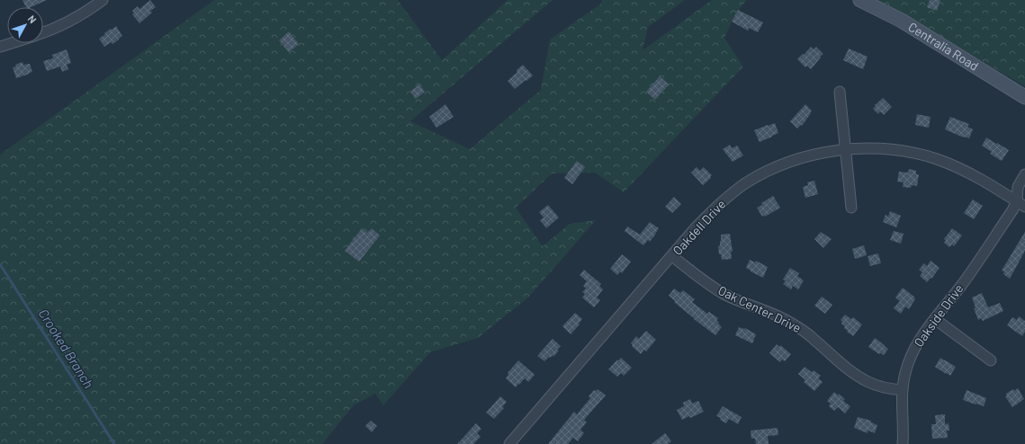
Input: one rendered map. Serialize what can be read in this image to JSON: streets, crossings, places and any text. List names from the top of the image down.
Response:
{
  "streets": {
    "main road": ["Centralia Road"],
    "street": ["Oakdell Drive", "Oak Center Drive", "Oakside Drive"]
  },
  "crossings": [
    ["Oakdell Drive", "Oak Center Drive"],
    ["Oakdell Drive", "Oakside Drive"],
    ["Oak Center Drive", "Oakside Drive"]
  ],
  "water": ["Crooked Branch"],
  "north": "top right"
}
